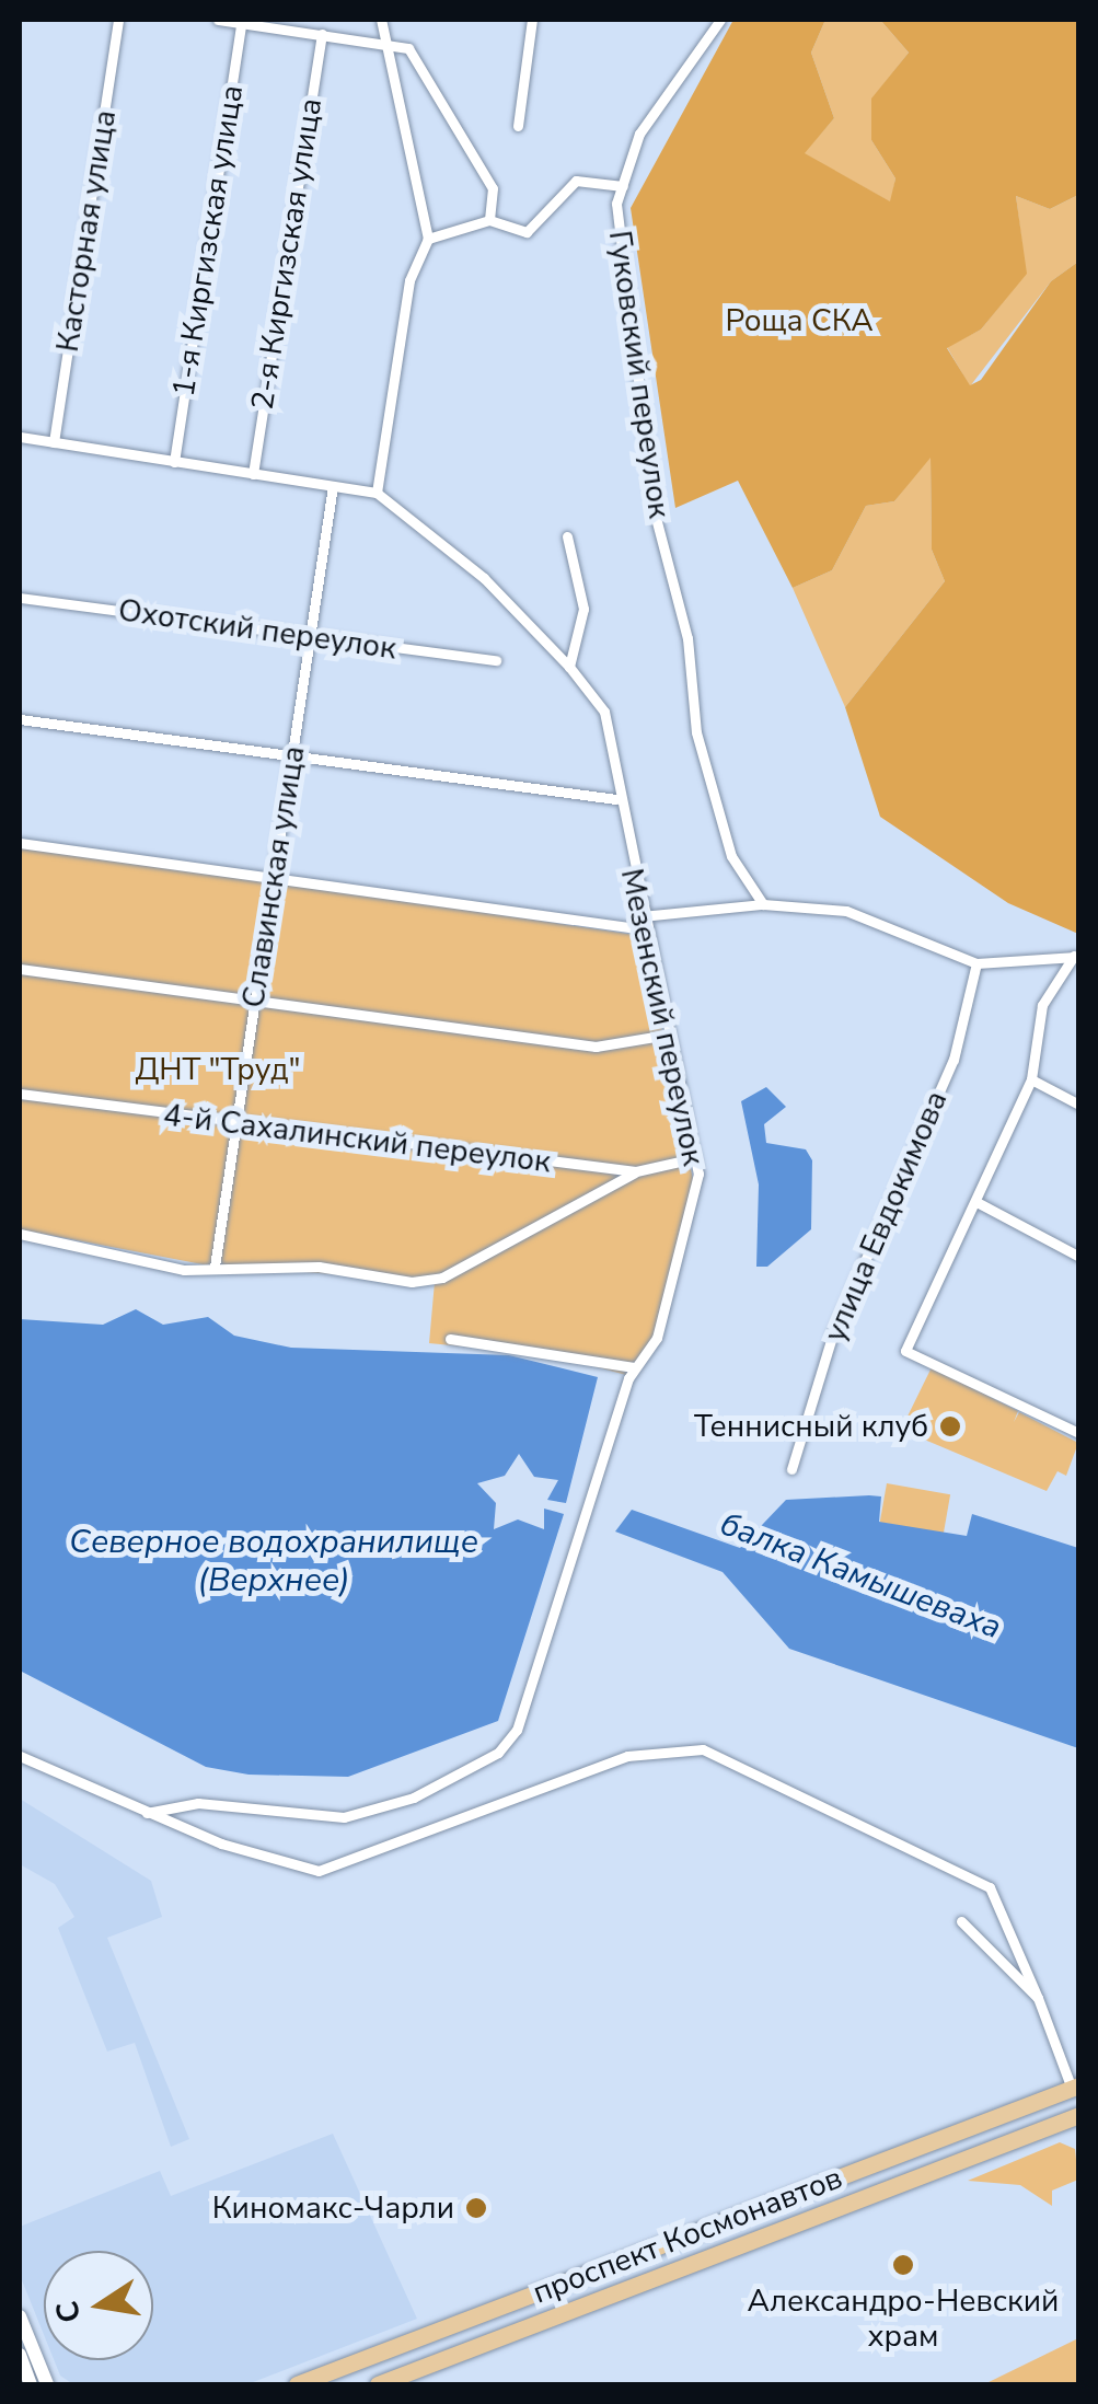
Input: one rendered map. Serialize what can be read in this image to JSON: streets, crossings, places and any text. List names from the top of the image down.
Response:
{
  "streets": {
    "main road": ["проспект Космонавтов"],
    "street": [
      "Касторная улица",
      "1-я Киргизская улица",
      "2-я Киргизская улица",
      "Гуковский переулок",
      "Охотский переулок",
      "Славинская улица",
      "Мезенский переулок",
      "4-й Сахалинский переулок",
      "улица Евдокимова"
    ]
  },
  "crossings": [
    ["Касторная улица", "Мезенский переулок"],
    ["1-я Киргизская улица", "Мезенский переулок"],
    ["2-я Киргизская улица", "Мезенский переулок"],
    ["Охотский переулок", "Славинская улица"],
    ["Славинская улица", "Мезенский переулок"],
    ["Славинская улица", "4-й Сахалинский переулок"],
    ["Мезенский переулок", "4-й Сахалинский переулок"]
  ],
  "water": ["Северное водохранилище (Верхнее)", "балка Камышеваха"],
  "parks": ["Роща СКА", "ДНТ \"Труд\""],
  "places": ["Теннисный клуб", "Киномакс-Чарли", "Александро-Невский храм"],
  "north": "left"
}
